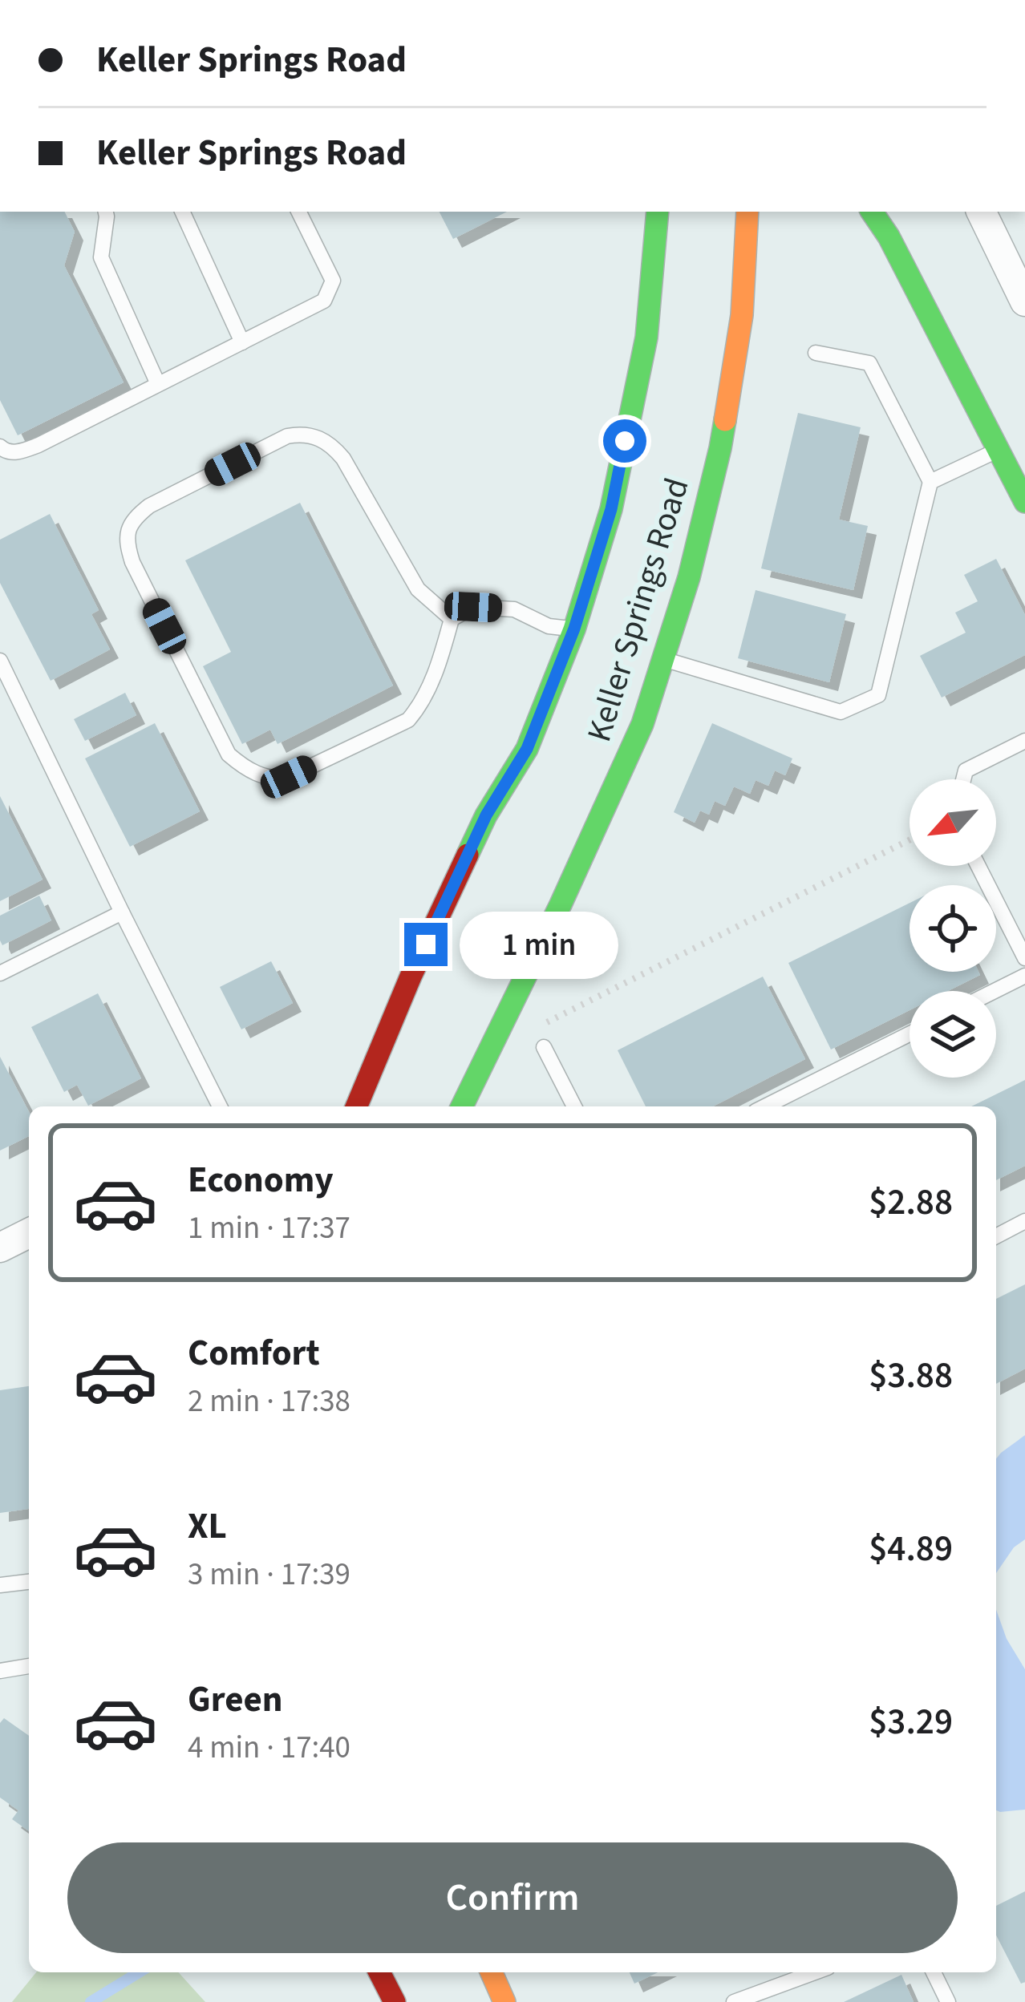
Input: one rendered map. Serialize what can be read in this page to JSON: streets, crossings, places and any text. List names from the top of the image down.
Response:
{
  "streets": {
    "main road": ["Keller Springs Road"]
  },
  "north": "bottom left",
  "page": {
    "banner": ["Keller Springs Road", "Keller Springs Road"],
    "bubble": "1 min",
    "list": [
      {
        "name": "Economy",
        "note": "1 min · 17:37",
        "value": "$2.88"
      },
      {
        "name": "Comfort",
        "note": "2 min · 17:38",
        "value": "$3.88"
      },
      {
        "name": "XL",
        "note": "3 min · 17:39",
        "value": "$4.89"
      },
      {
        "name": "Green",
        "note": "4 min · 17:40",
        "value": "$3.29"
      }
    ],
    "buttons": "Confirm"
  }
}
